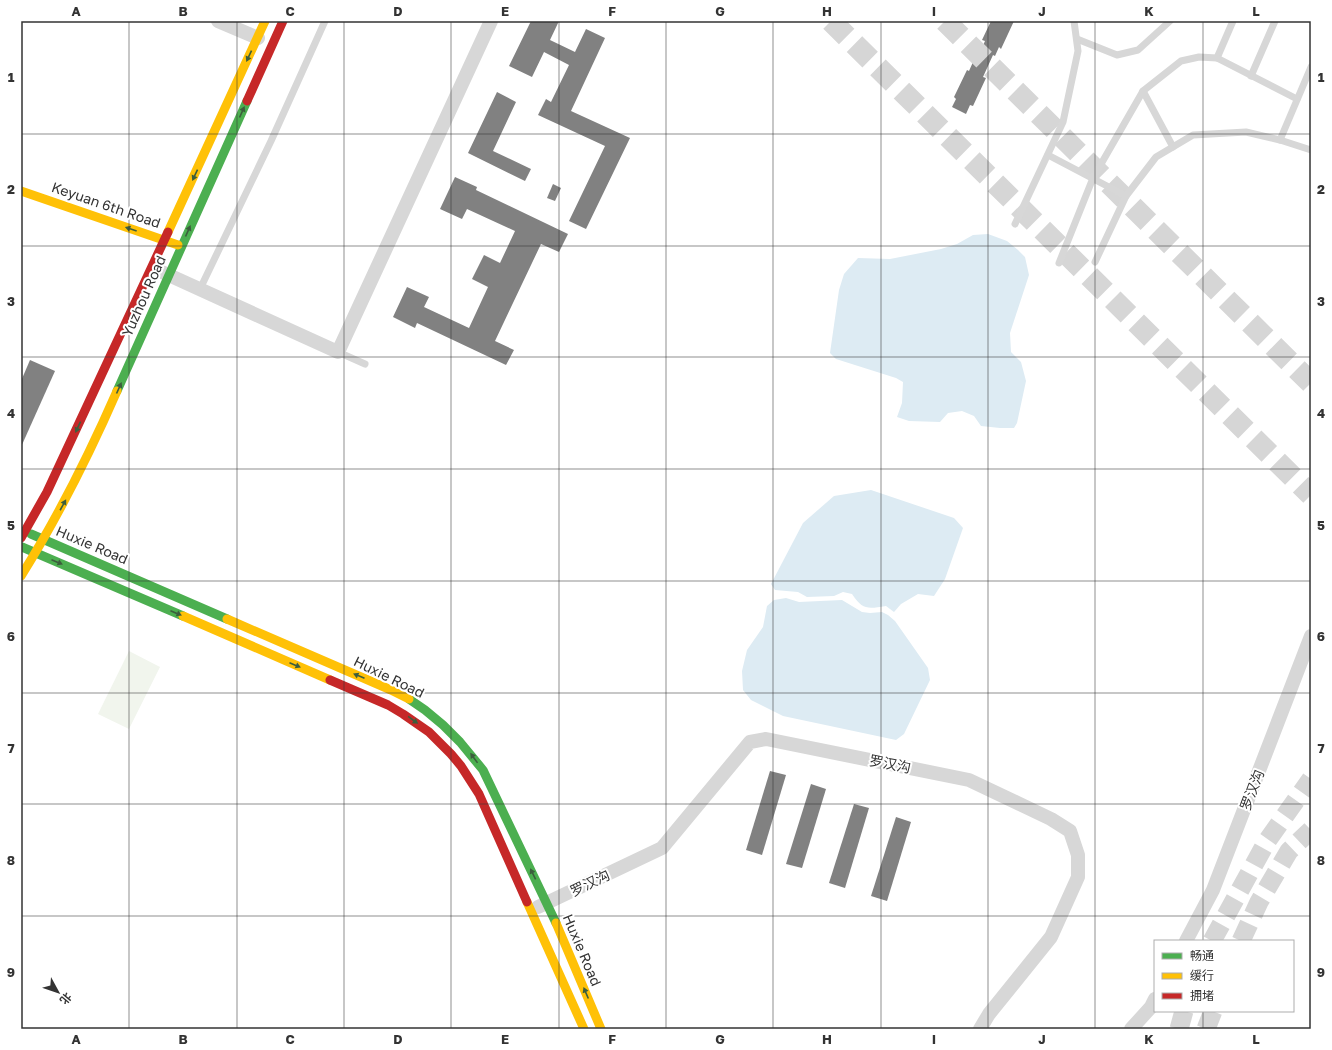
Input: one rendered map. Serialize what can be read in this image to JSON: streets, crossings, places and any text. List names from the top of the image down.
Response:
{
  "streets": {
    "main road": ["Keyuan 6th Road", "Yuzhou Road", "Huxie Road"],
    "street": ["罗汉沟"]
  },
  "crossings": [
    ["Keyuan 6th Road", "Yuzhou Road"],
    ["Yuzhou Road", "Huxie Road"],
    ["Huxie Road", "罗汉沟"]
  ],
  "one_way": ["Keyuan 6th Road"],
  "legend": ["畅通", "缓行", "拥堵"],
  "north": "bottom right",
  "grid": {
    "columns": [
      "A",
      "B",
      "C",
      "D",
      "E",
      "F",
      "G",
      "H",
      "I",
      "J",
      "K",
      "L"
    ],
    "rows": [
      "1",
      "2",
      "3",
      "4",
      "5",
      "6",
      "7",
      "8",
      "9"
    ]
  }
}
